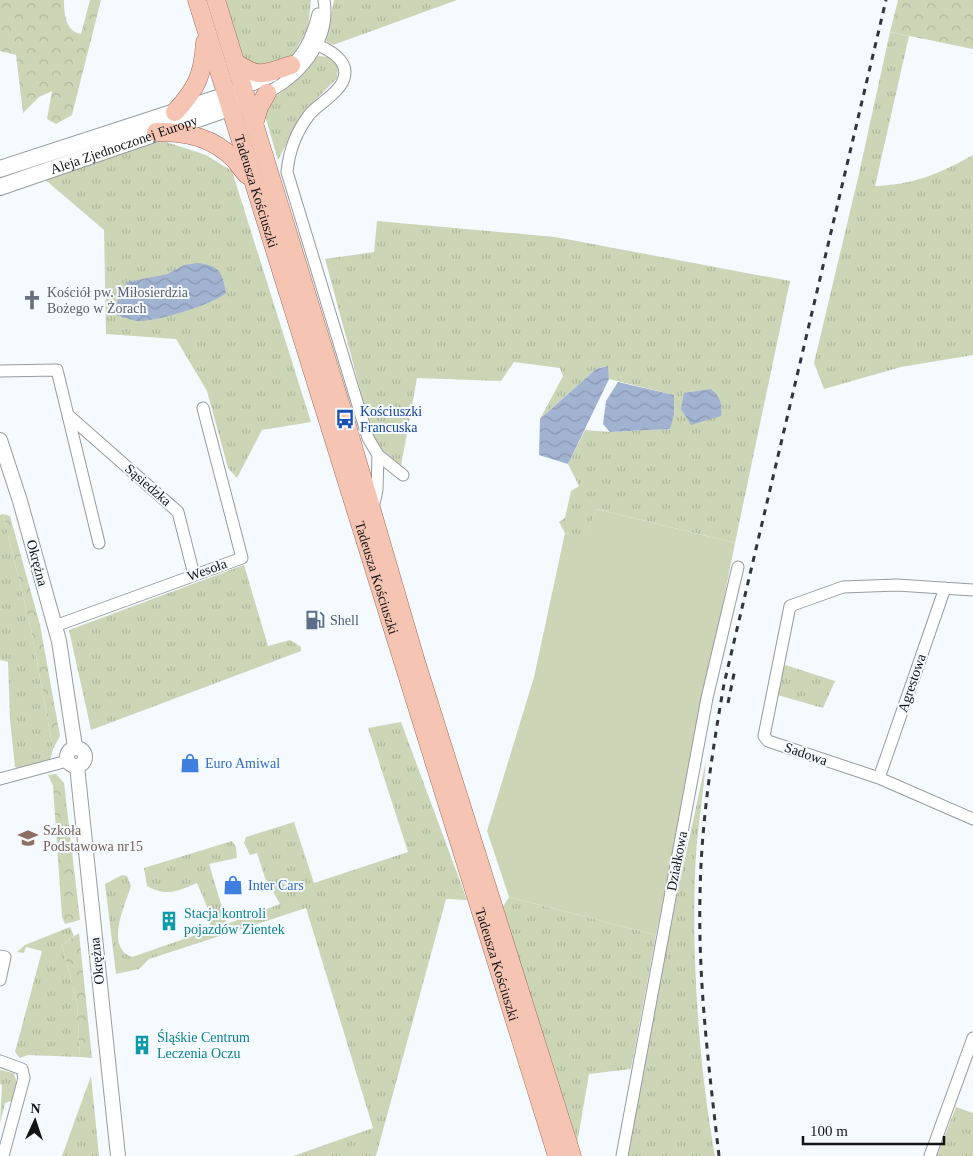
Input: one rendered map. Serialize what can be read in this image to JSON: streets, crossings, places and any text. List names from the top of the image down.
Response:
{
  "streets": {
    "main road": ["Aleja Zjednoczonej Europy", "Tadeusza Kościuszki"],
    "street": [
      "Sąsiedzka",
      "Okrężna",
      "Wesoła",
      "Agrestowa",
      "Sadowa",
      "Działkowa"
    ]
  },
  "crossings": [
    ["Aleja Zjednoczonej Europy", "Tadeusza Kościuszki"],
    ["Sąsiedzka", "Wesoła"],
    ["Okrężna", "Wesoła"],
    ["Agrestowa", "Sadowa"]
  ],
  "places": {
    "church": ["Kościół pw. Miłosierdzia Bożego w Żorach"],
    "bus stop": ["Kościuszki Francuska"],
    "fuel station": ["Shell"],
    "shop": ["Euro Amiwal", "Inter Cars"],
    "school or university": ["Szkoła Podstawowa nr15"],
    "building": ["Stacja kontroli pojazdów Zientek", "Śląśkie Centrum Leczenia Oczu"]
  },
  "scale_bar": "100 m",
  "north": "top"
}
